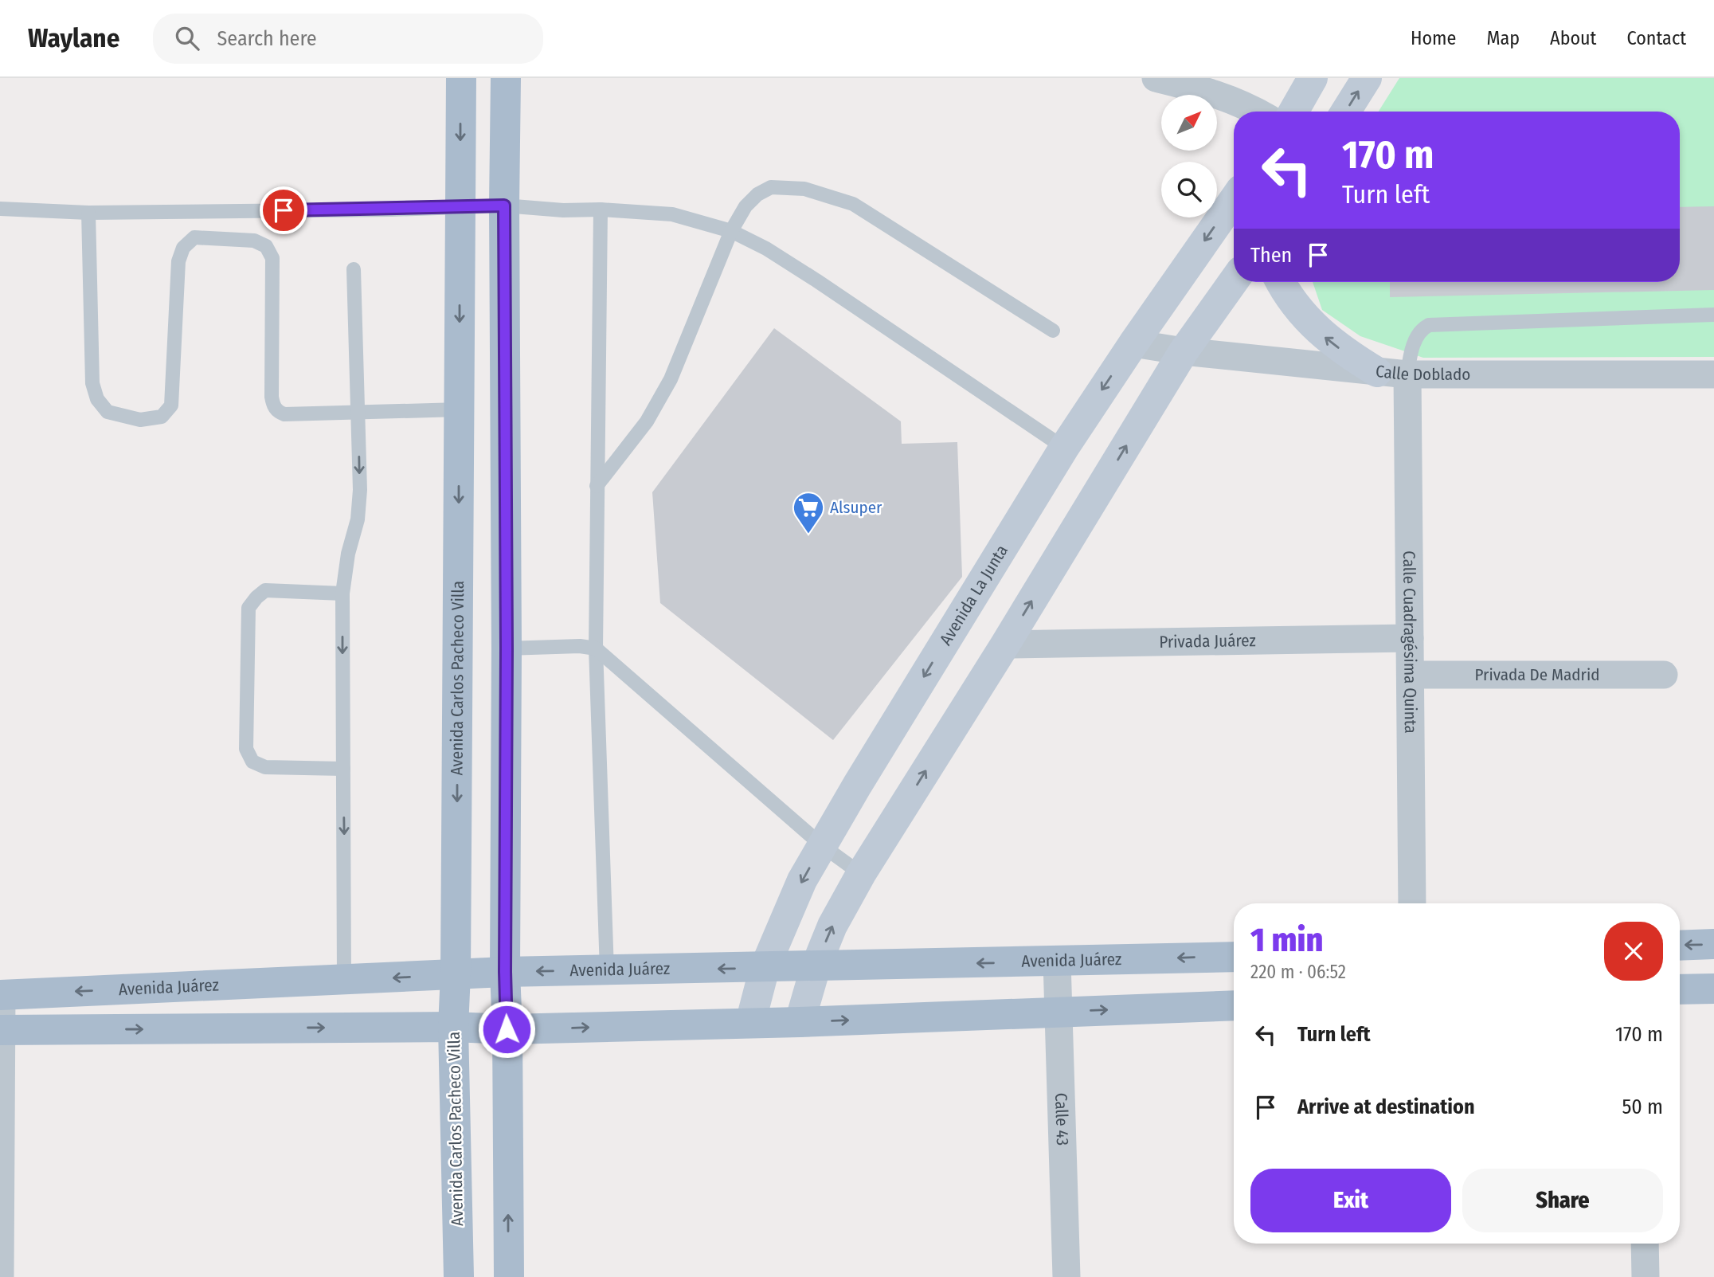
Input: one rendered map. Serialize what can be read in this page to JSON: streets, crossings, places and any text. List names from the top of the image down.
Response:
{
  "streets": {
    "main road": ["Avenida La Junta", "Avenida Carlos Pacheco Villa", "Avenida Juárez"],
    "street": [
      "Calle Doblado",
      "Privada Juárez",
      "Calle Cuadragésima Quinta",
      "Privada De Madrid",
      "Calle 43"
    ]
  },
  "crossings": [
    ["Calle Doblado", "Avenida La Junta"],
    ["Calle Doblado", "Calle Cuadragésima Quinta"],
    ["Avenida La Junta", "Avenida Juárez"],
    ["Privada Juárez", "Calle Cuadragésima Quinta"],
    ["Calle Cuadragésima Quinta", "Privada De Madrid"],
    ["Avenida Carlos Pacheco Villa", "Avenida Juárez"],
    ["Avenida Juárez", "Calle 43"]
  ],
  "places": {
    "supermarket": ["Alsuper"]
  },
  "north": "top right",
  "page": {
    "header": "Waylane",
    "search": "Search here",
    "nav": [
      "Home",
      "Map",
      "About",
      "Contact"
    ],
    "turn": ["170 m", "Turn left"],
    "then": "Then",
    "heading": ["1 min", "220 m · 06:52"],
    "list": [
      {
        "name": "Turn left",
        "value": "170 m"
      },
      {
        "name": "Arrive at destination",
        "value": "50 m"
      }
    ],
    "buttons": ["Exit", "Share"]
  }
}
